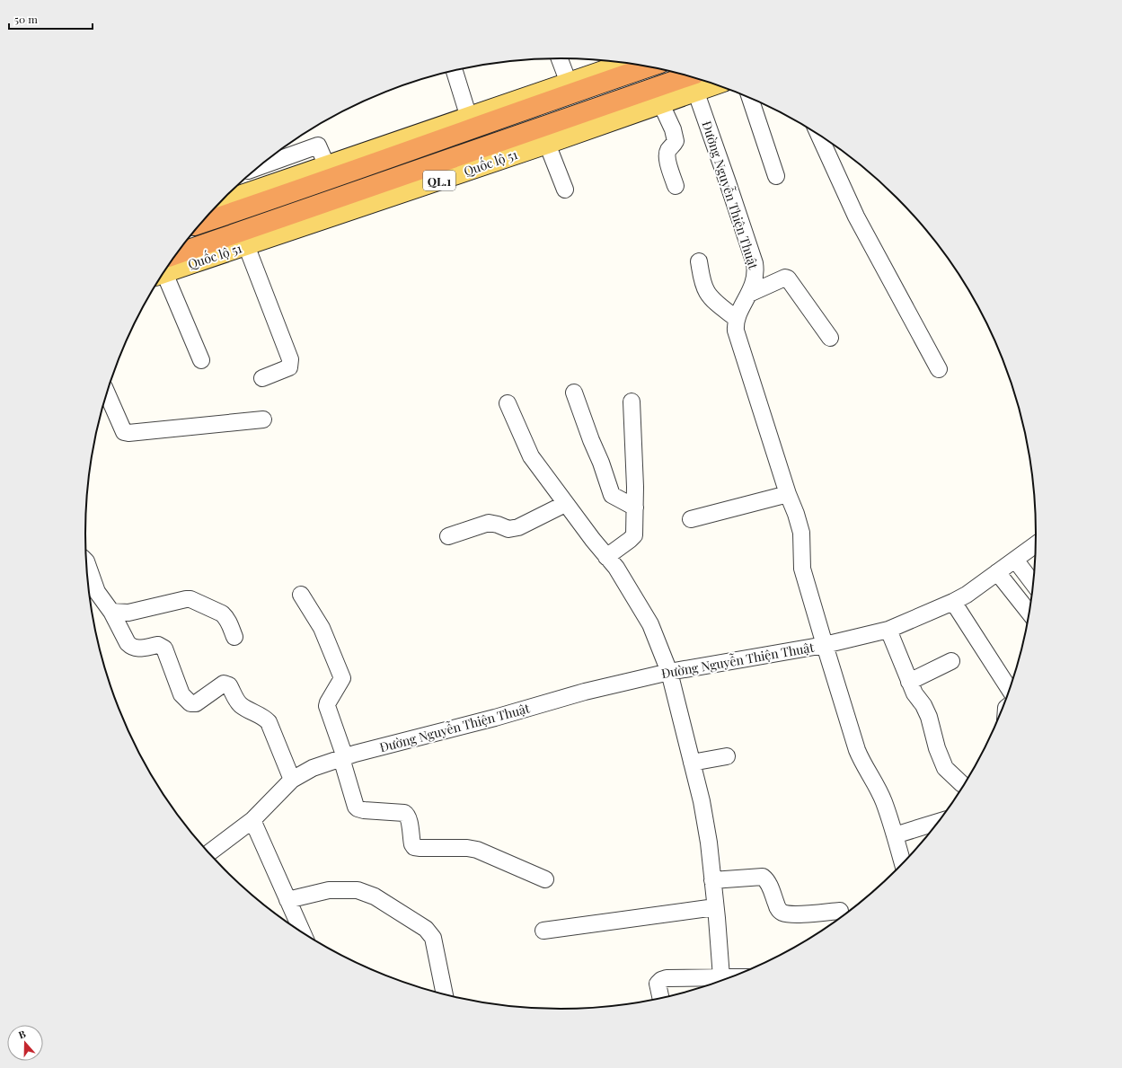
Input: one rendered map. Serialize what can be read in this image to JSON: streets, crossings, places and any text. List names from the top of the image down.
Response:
{
  "streets": {
    "highway": ["Quốc lộ 51", "QL.1"],
    "street": ["Đường Nguyễn Thiện Thuật"]
  },
  "crossings": [
    ["Quốc lộ 51", "Đường Nguyễn Thiện Thuật"]
  ],
  "scale_bar": "50 m",
  "north": "top"
}
